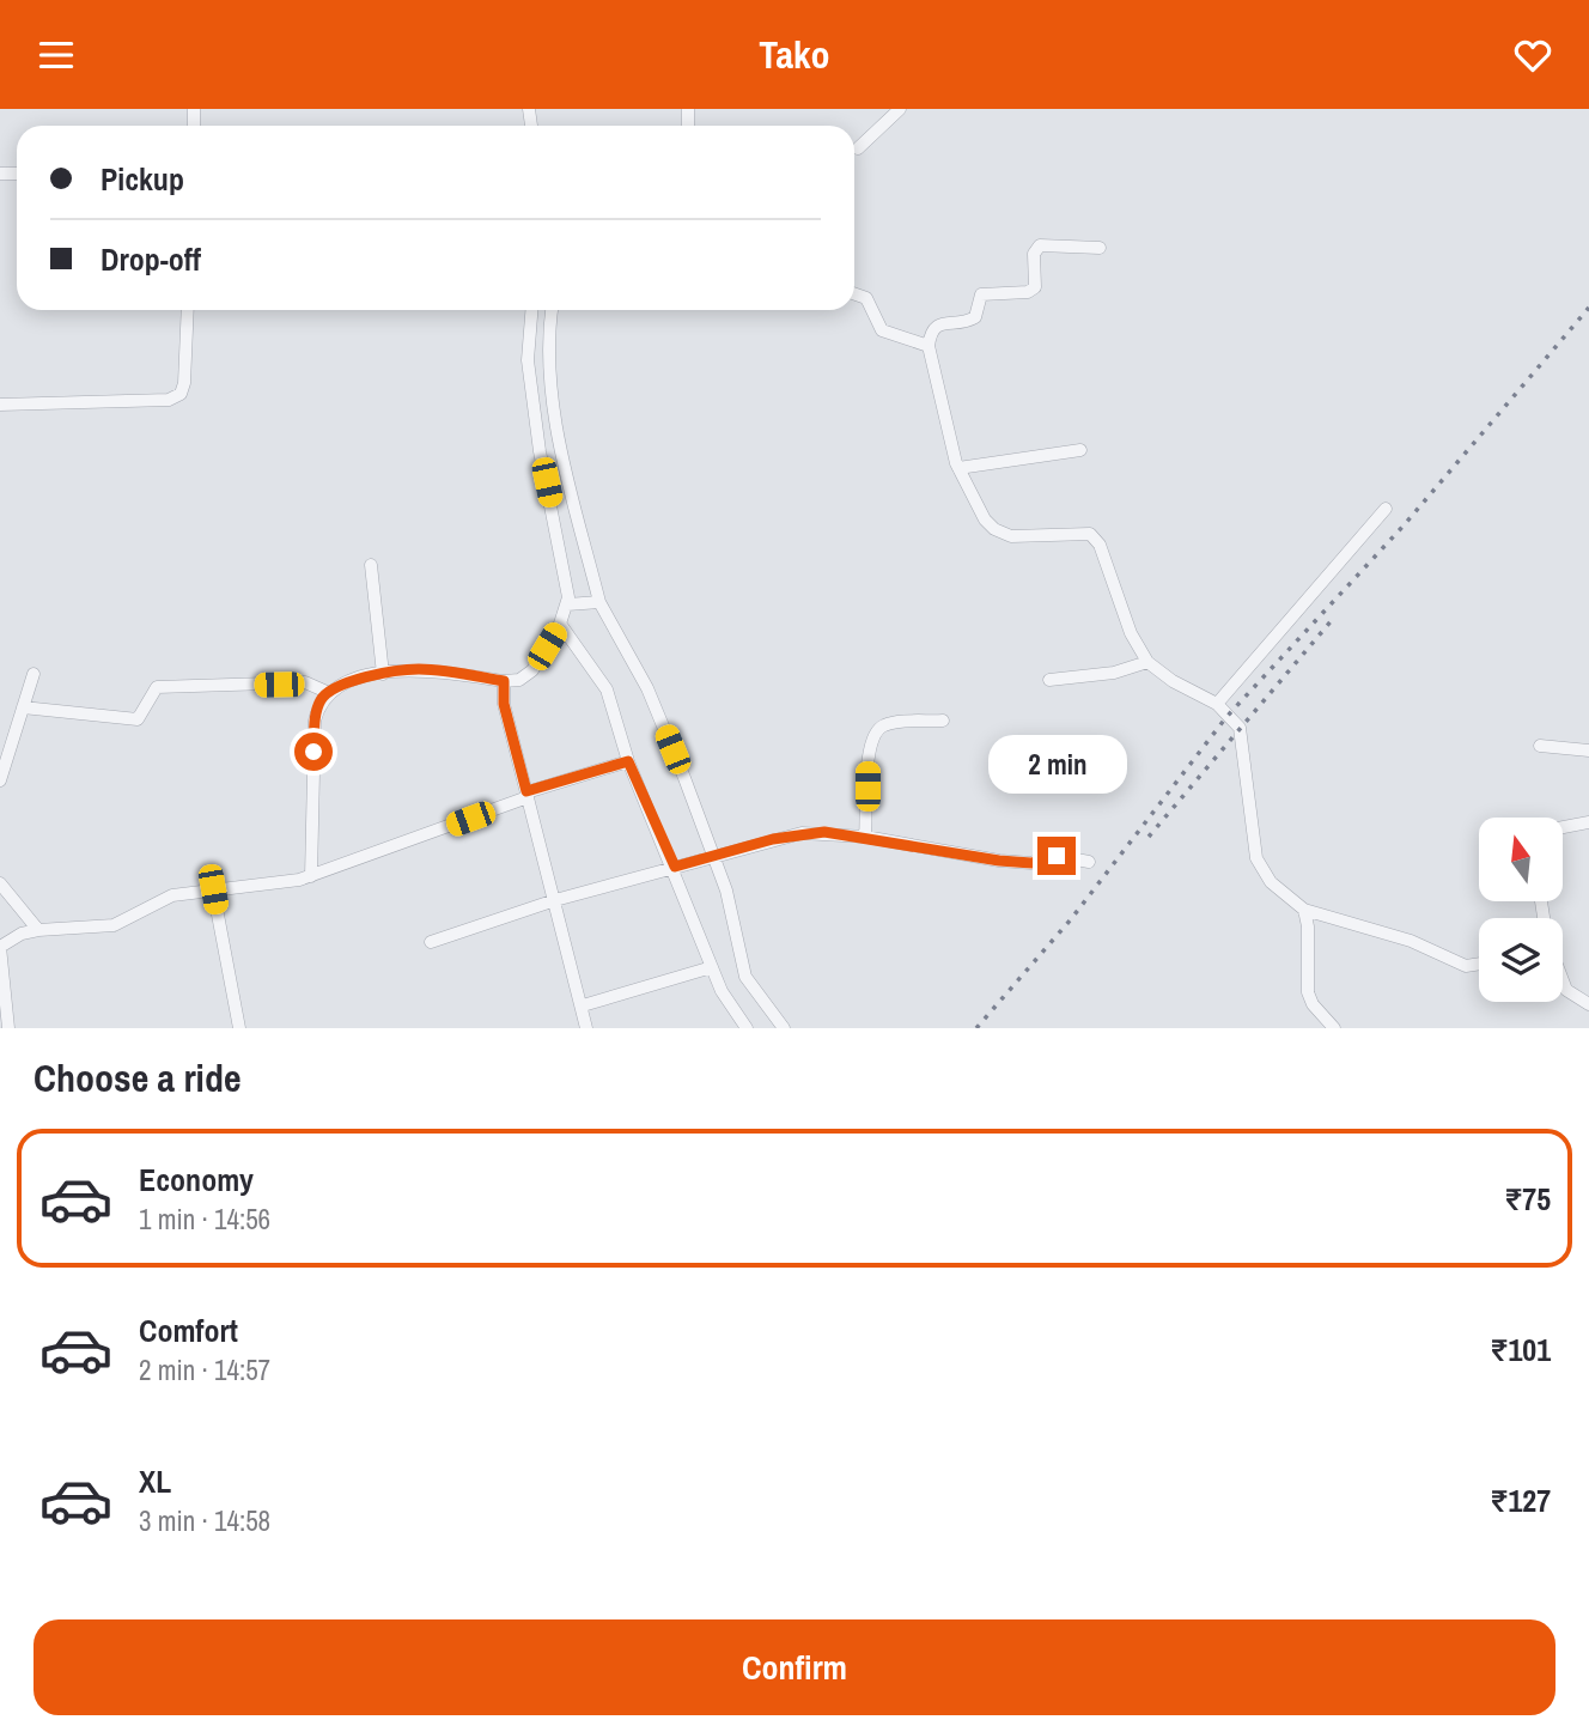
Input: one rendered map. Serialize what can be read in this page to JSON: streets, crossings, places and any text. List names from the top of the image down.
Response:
{
  "north": "top",
  "page": {
    "header": "Tako",
    "banner": ["Pickup", "Drop-off"],
    "bubble": "2 min",
    "heading": "Choose a ride",
    "list": [
      {
        "name": "Economy",
        "note": "1 min · 14:56",
        "value": "₹75"
      },
      {
        "name": "Comfort",
        "note": "2 min · 14:57",
        "value": "₹101"
      },
      {
        "name": "XL",
        "note": "3 min · 14:58",
        "value": "₹127"
      }
    ],
    "buttons": "Confirm"
  }
}
